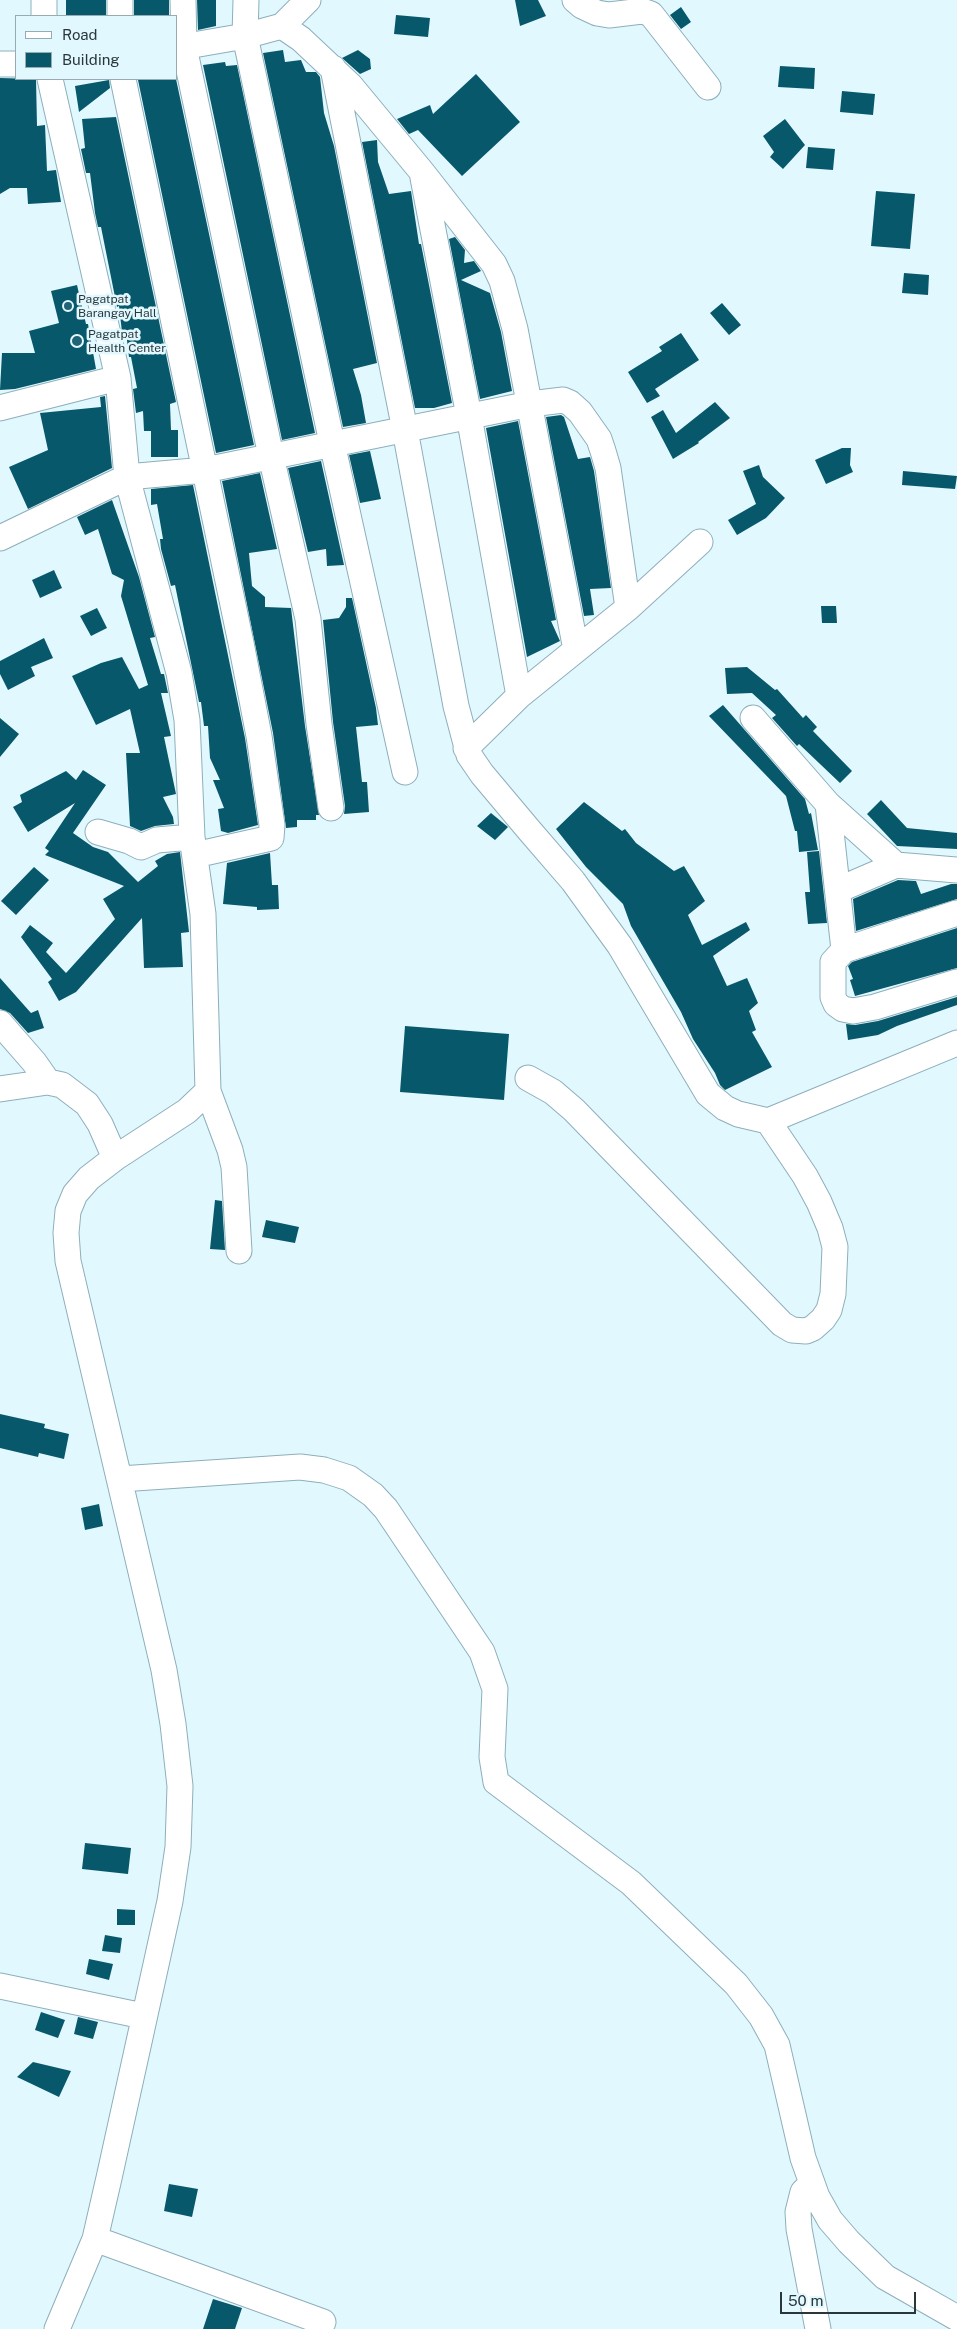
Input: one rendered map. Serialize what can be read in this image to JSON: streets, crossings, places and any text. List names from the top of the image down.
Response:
{
  "places": ["Pagatpat Barangay Hall", "Pagatpat Health Center"],
  "legend": ["Road", "Building"],
  "scale_bar": "50 m"
}
